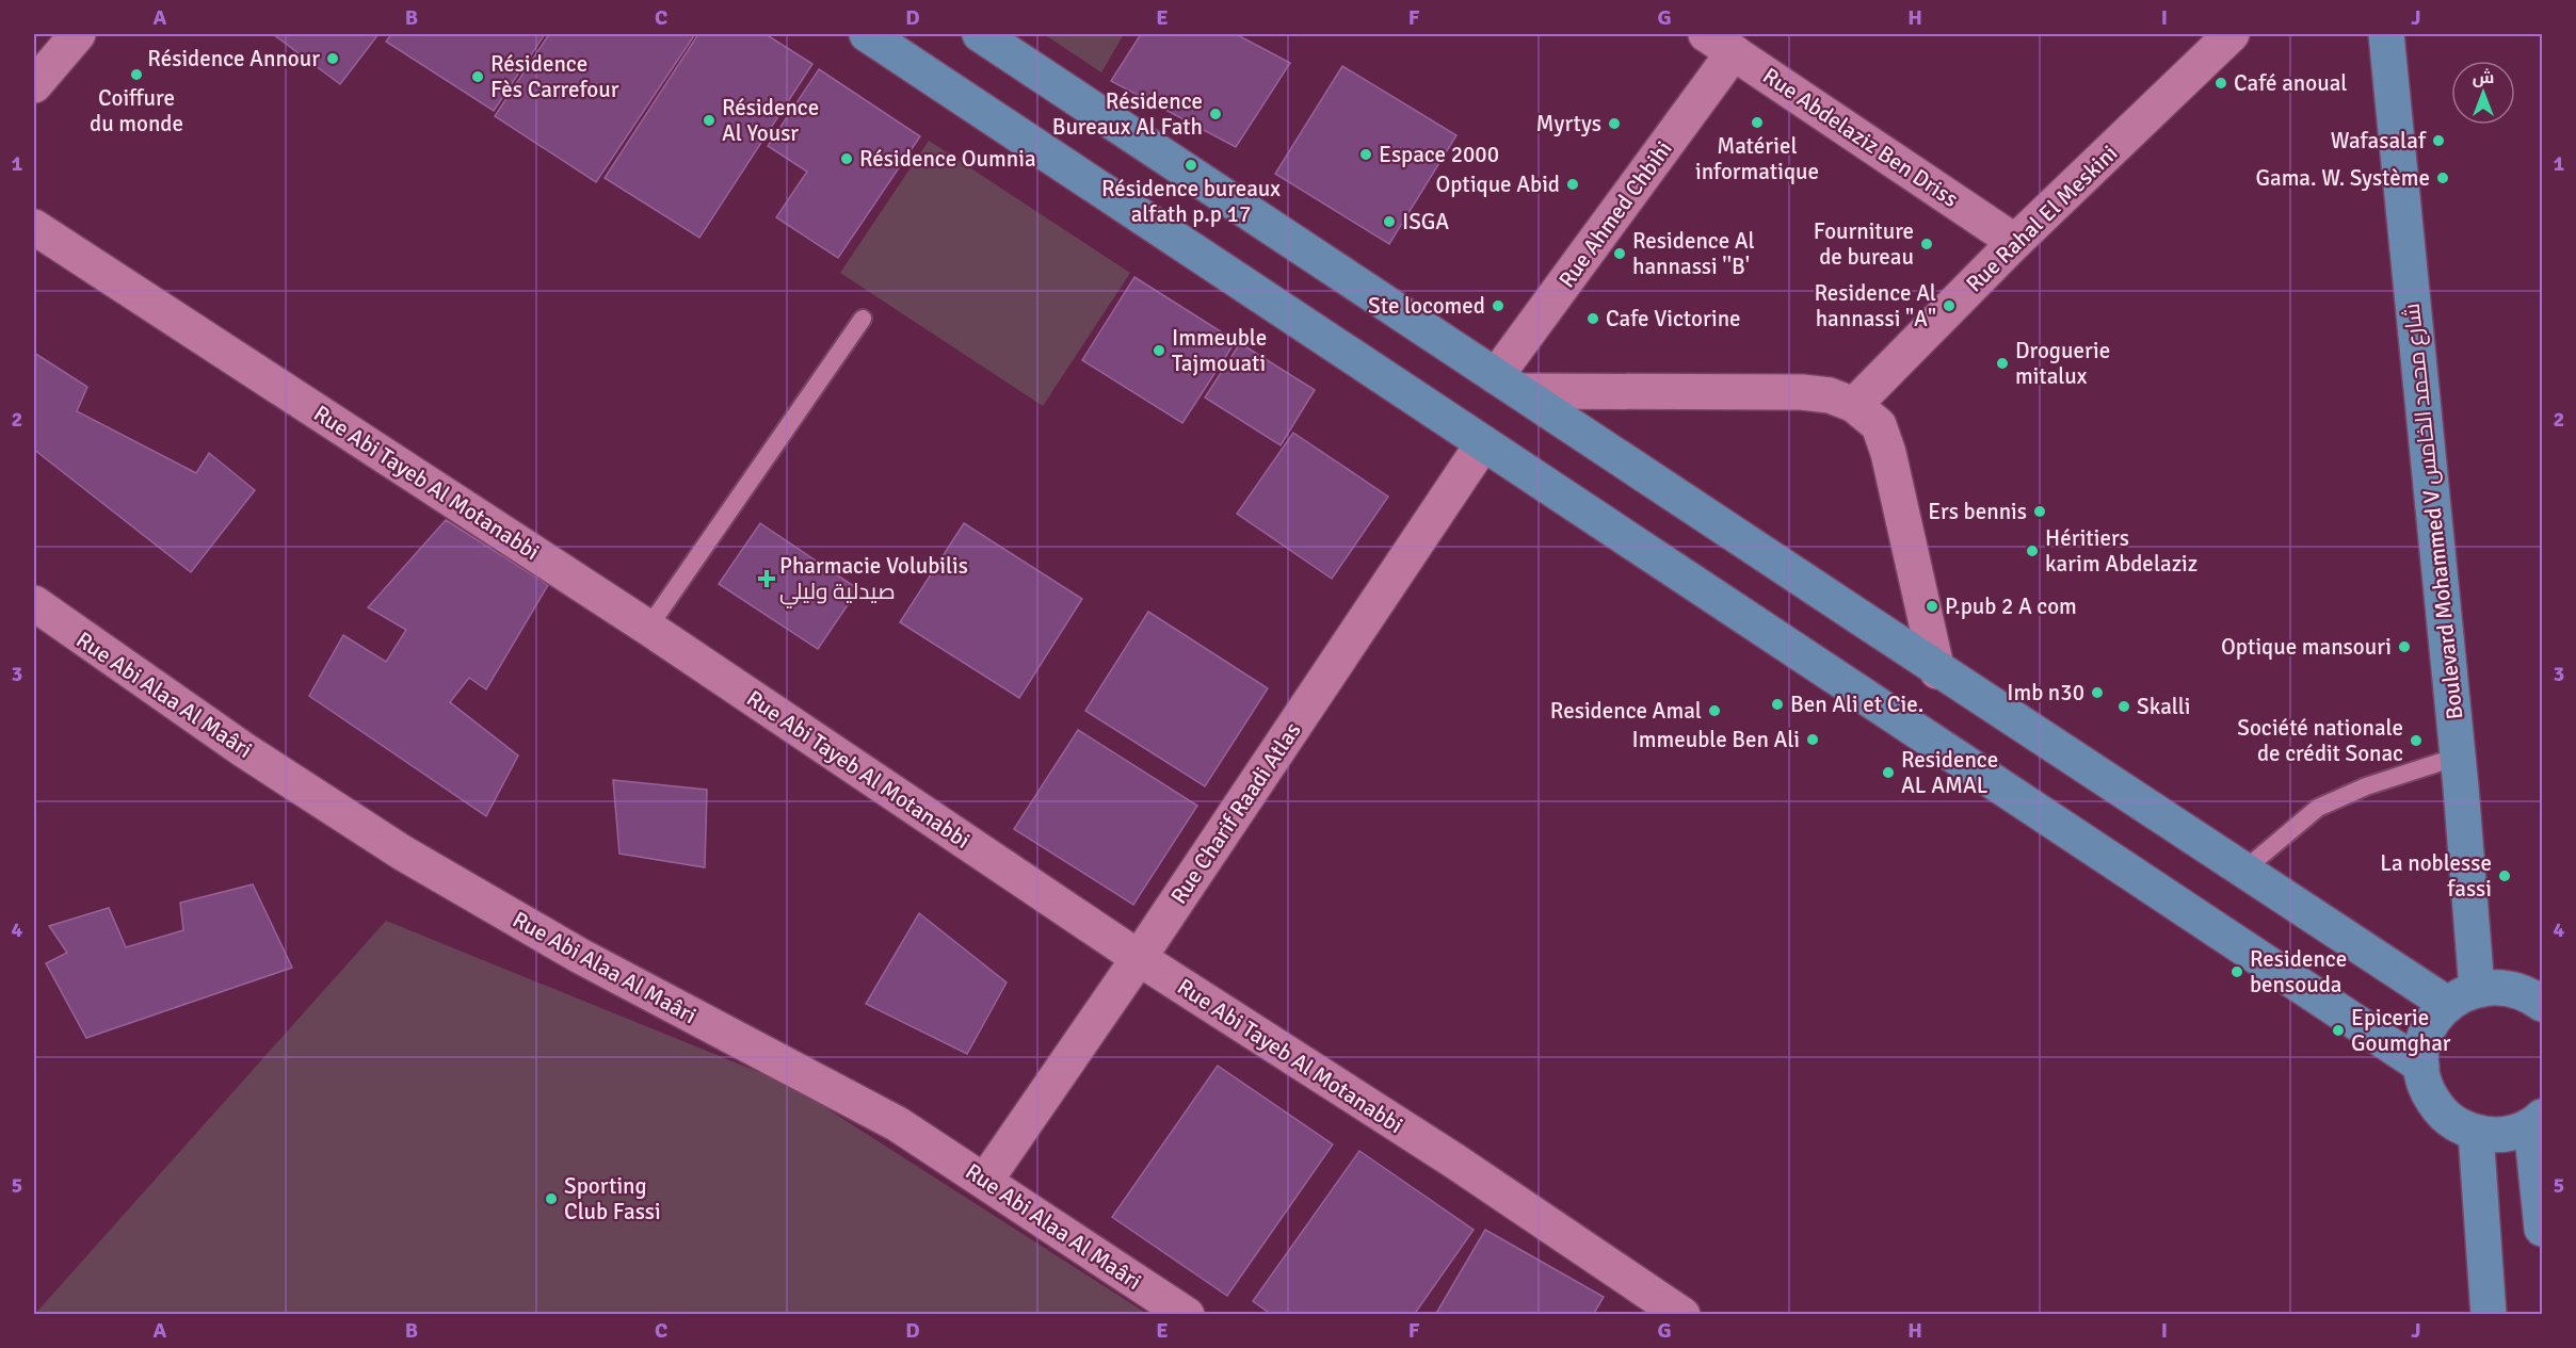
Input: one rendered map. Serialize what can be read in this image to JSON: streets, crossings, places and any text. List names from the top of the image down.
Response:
{
  "streets": {
    "main road": ["Boulevard Mohammed V شارع محمد الخامس"],
    "street": [
      "Rue Abdelaziz Ben Driss",
      "Rue Ahmed Chbihi",
      "Rue Rahal El Meskini",
      "Rue Abi Tayeb Al Motanabbi",
      "Rue Abi Alaa Al Maâri",
      "Rue Charif Raadi Atlas"
    ]
  },
  "crossings": [
    ["Rue Abdelaziz Ben Driss", "Rue Ahmed Chbihi"],
    ["Rue Abdelaziz Ben Driss", "Rue Rahal El Meskini"],
    ["Rue Abi Tayeb Al Motanabbi", "Rue Charif Raadi Atlas"],
    ["Rue Abi Alaa Al Maâri", "Rue Charif Raadi Atlas"]
  ],
  "places": {
    "other": [
      "Résidence Annour",
      "Coiffure du monde",
      "Résidence Fès Carrefour",
      "Café anoual",
      "Résidence Bureaux Al Fath",
      "Résidence Al Yousr",
      "Matériel informatique",
      "Myrtys",
      "Wafasalaf",
      "Espace 2000",
      "Résidence Oumnia",
      "Résidence bureaux alfath p.p 17",
      "Gama. W. Système",
      "Optique Abid",
      "ISGA",
      "Fourniture de bureau",
      "Residence Al hannassi ''B'",
      "Ste locomed",
      "Residence Al hannassi \"A\"",
      "Cafe Victorine",
      "Immeuble Tajmouati",
      "Droguerie mitalux",
      "Ers bennis",
      "Héritiers karim Abdelaziz",
      "P.pub 2 A com",
      "Optique mansouri",
      "Imb n30",
      "Ben Ali et Cie.",
      "Skalli",
      "Residence Amal",
      "Immeuble Ben Ali",
      "Société nationale de crédit Sonac",
      "Residence AL AMAL",
      "La noblesse fassi",
      "Residence bensouda",
      "Epicerie Goumghar",
      "Sporting Club Fassi"
    ],
    "health": ["Pharmacie Volubilis صيدلية وليلي"]
  },
  "north": "top",
  "grid": {
    "columns": [
      "A",
      "B",
      "C",
      "D",
      "E",
      "F",
      "G",
      "H",
      "I",
      "J"
    ],
    "rows": [
      "1",
      "2",
      "3",
      "4",
      "5"
    ]
  }
}
